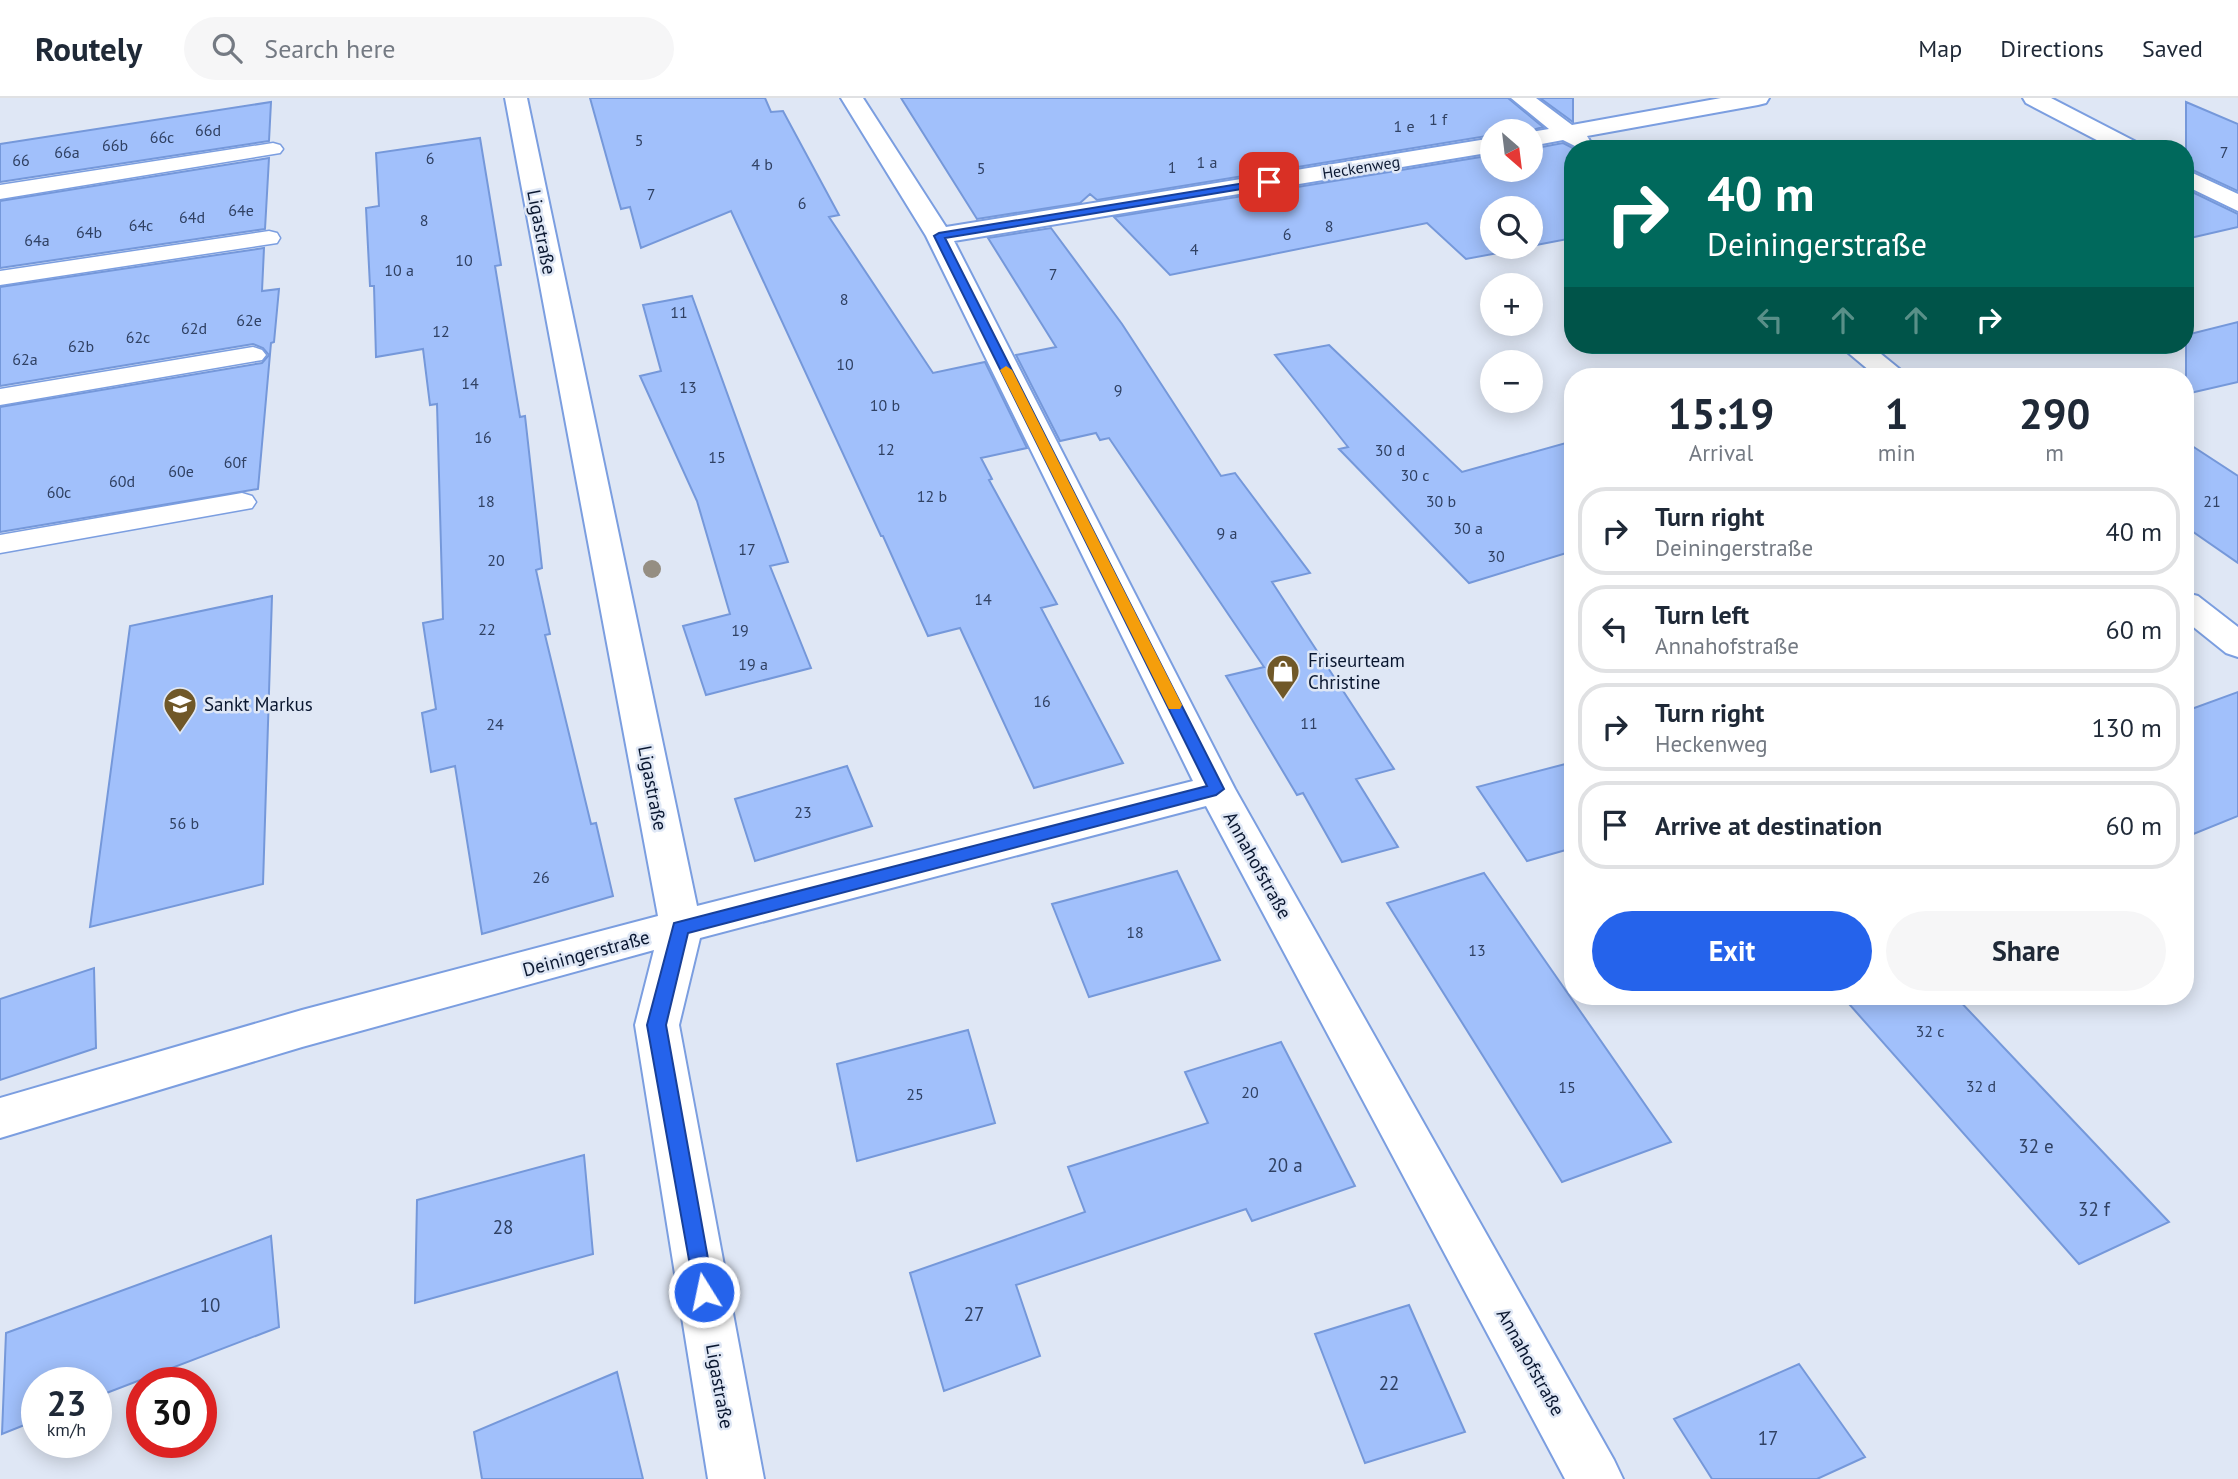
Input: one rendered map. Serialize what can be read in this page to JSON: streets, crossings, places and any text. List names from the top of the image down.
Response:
{
  "streets": {
    "street": [
      "Heckenweg",
      "Ligastraße",
      "Annahofstraße",
      "Deiningerstraße"
    ]
  },
  "crossings": [
    ["Heckenweg", "Annahofstraße"],
    ["Ligastraße", "Deiningerstraße"],
    ["Annahofstraße", "Deiningerstraße"]
  ],
  "places": {
    "shop": ["Friseurteam Christine"],
    "school or university": ["Sankt Markus"]
  },
  "house_numbers": [
    "1 f",
    "1 e",
    "66d",
    "66c",
    "5",
    "66b",
    "66a",
    "7",
    "6",
    "66",
    "1 a",
    "4 b",
    "1",
    "5",
    "7",
    "6",
    "64e",
    "64d",
    "8",
    "64c",
    "8",
    "64b",
    "6",
    "64a",
    "4",
    "10",
    "10 a",
    "7",
    "8",
    "11",
    "62e",
    "62d",
    "12",
    "62c",
    "62b",
    "62a",
    "10",
    "14",
    "13",
    "9",
    "10 b",
    "16",
    "12",
    "30 d",
    "15",
    "60f",
    "60e",
    "30 c",
    "60d",
    "60c",
    "12 b",
    "18",
    "30 b",
    "21",
    "30 a",
    "9 a",
    "17",
    "30",
    "20",
    "14",
    "22",
    "19",
    "19 a",
    "16",
    "11",
    "24",
    "23",
    "56 b",
    "26",
    "18",
    "13",
    "32 c",
    "32 d",
    "15",
    "20",
    "25",
    "32 e",
    "20 a",
    "32 f",
    "28",
    "10",
    "27",
    "22",
    "17"
  ],
  "north": "bottom right",
  "page": {
    "header": "Routely",
    "search": "Search here",
    "nav": ["Map", "Directions", "Saved"],
    "map_buttons": ["+", "−"],
    "turn": ["40 m", "Deiningerstraße"],
    "eta": [
      "15:19",
      "Arrival",
      "1",
      "min",
      "290",
      "m"
    ],
    "list": [
      {
        "name": "Turn right",
        "note": "Deiningerstraße",
        "value": "40 m"
      },
      {
        "name": "Turn left",
        "note": "Annahofstraße",
        "value": "60 m"
      },
      {
        "name": "Turn right",
        "note": "Heckenweg",
        "value": "130 m"
      },
      {
        "name": "Arrive at destination",
        "value": "60 m"
      }
    ],
    "buttons": ["Exit", "Share"],
    "speed": "23 km/h",
    "limit": "30"
  }
}
